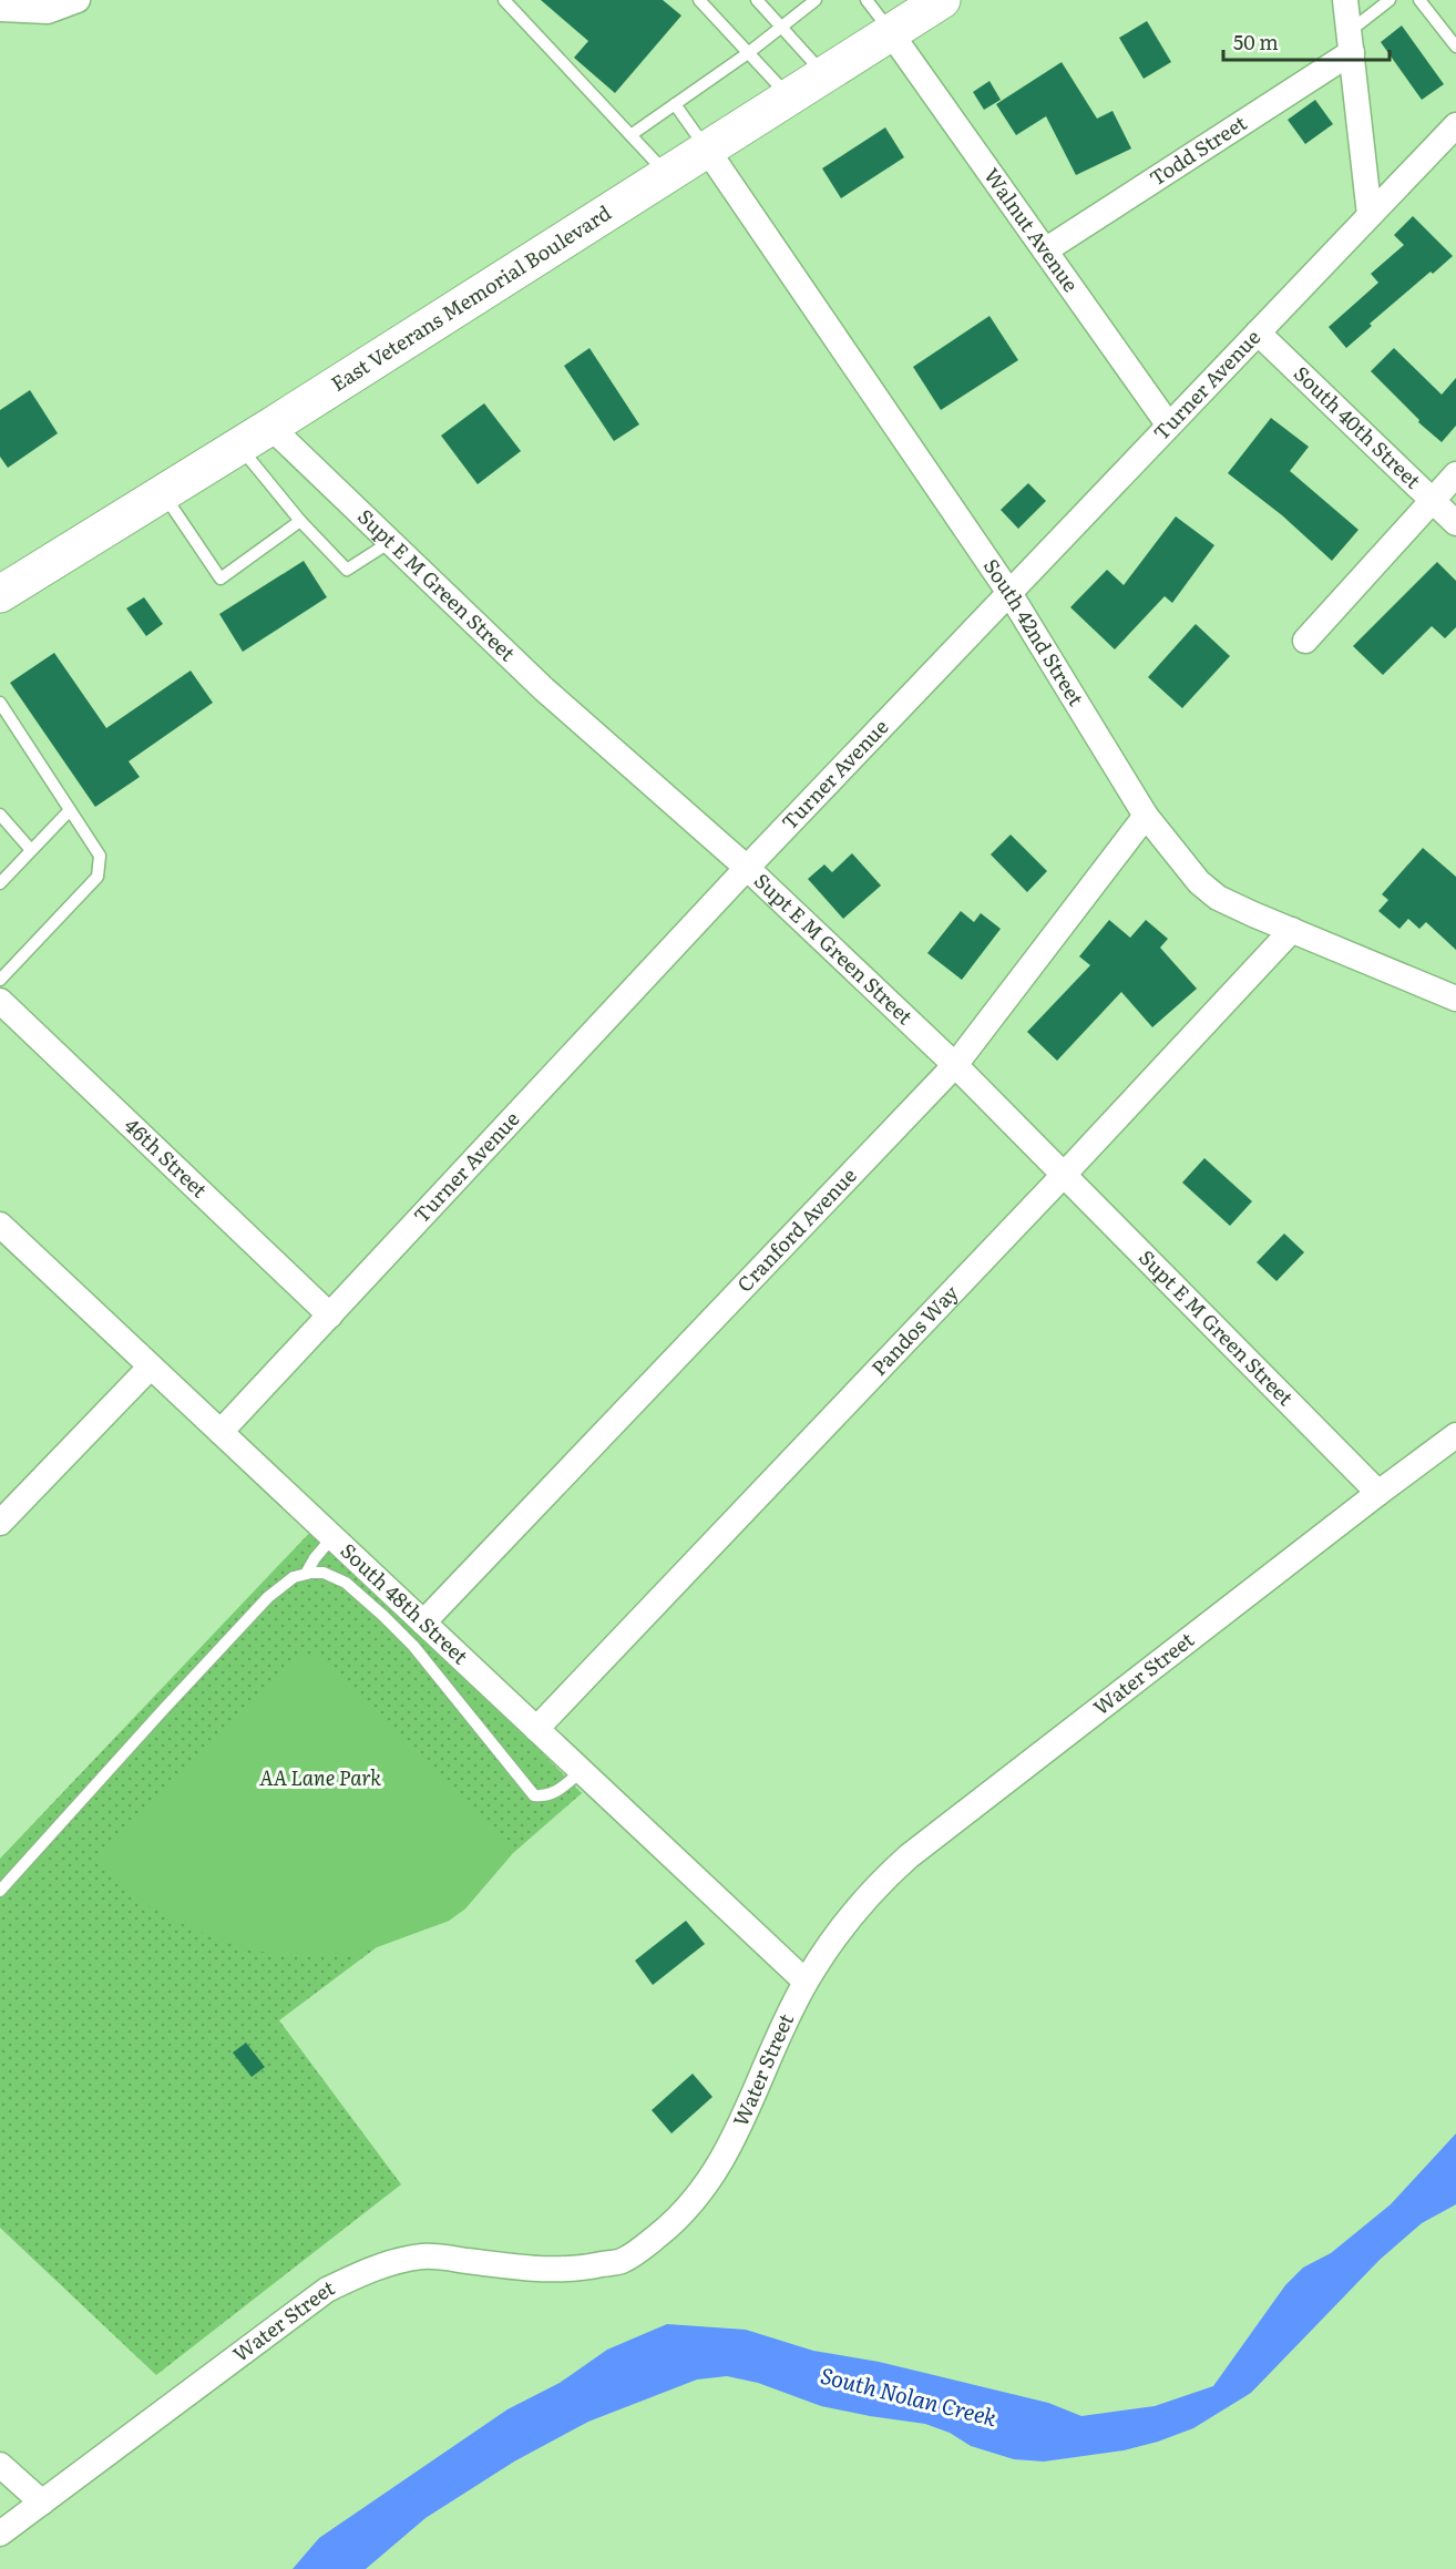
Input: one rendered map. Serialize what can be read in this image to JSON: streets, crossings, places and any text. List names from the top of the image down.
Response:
{
  "streets": {
    "main road": ["East Veterans Memorial Boulevard"],
    "street": [
      "Todd Street",
      "Walnut Avenue",
      "Turner Avenue",
      "South 40th Street",
      "Supt E M Green Street",
      "South 42nd Street",
      "46th Street",
      "Cranford Avenue",
      "Pandos Way",
      "South 48th Street",
      "Water Street"
    ]
  },
  "crossings": [
    ["Todd Street", "Walnut Avenue"],
    ["Walnut Avenue", "East Veterans Memorial Boulevard"],
    ["Walnut Avenue", "Turner Avenue"],
    ["East Veterans Memorial Boulevard", "Supt E M Green Street"],
    ["East Veterans Memorial Boulevard", "South 42nd Street"],
    ["Turner Avenue", "South 40th Street"],
    ["Turner Avenue", "Supt E M Green Street"],
    ["Turner Avenue", "South 42nd Street"],
    ["Turner Avenue", "46th Street"],
    ["Turner Avenue", "South 48th Street"],
    ["Supt E M Green Street", "Cranford Avenue"],
    ["Supt E M Green Street", "Pandos Way"],
    ["Supt E M Green Street", "Water Street"],
    ["South 42nd Street", "Cranford Avenue"],
    ["South 42nd Street", "Pandos Way"],
    ["Cranford Avenue", "South 48th Street"],
    ["Pandos Way", "South 48th Street"],
    ["South 48th Street", "Water Street"]
  ],
  "water": ["South Nolan Creek"],
  "parks": ["AA Lane Park"],
  "scale_bar": "50 m"
}
